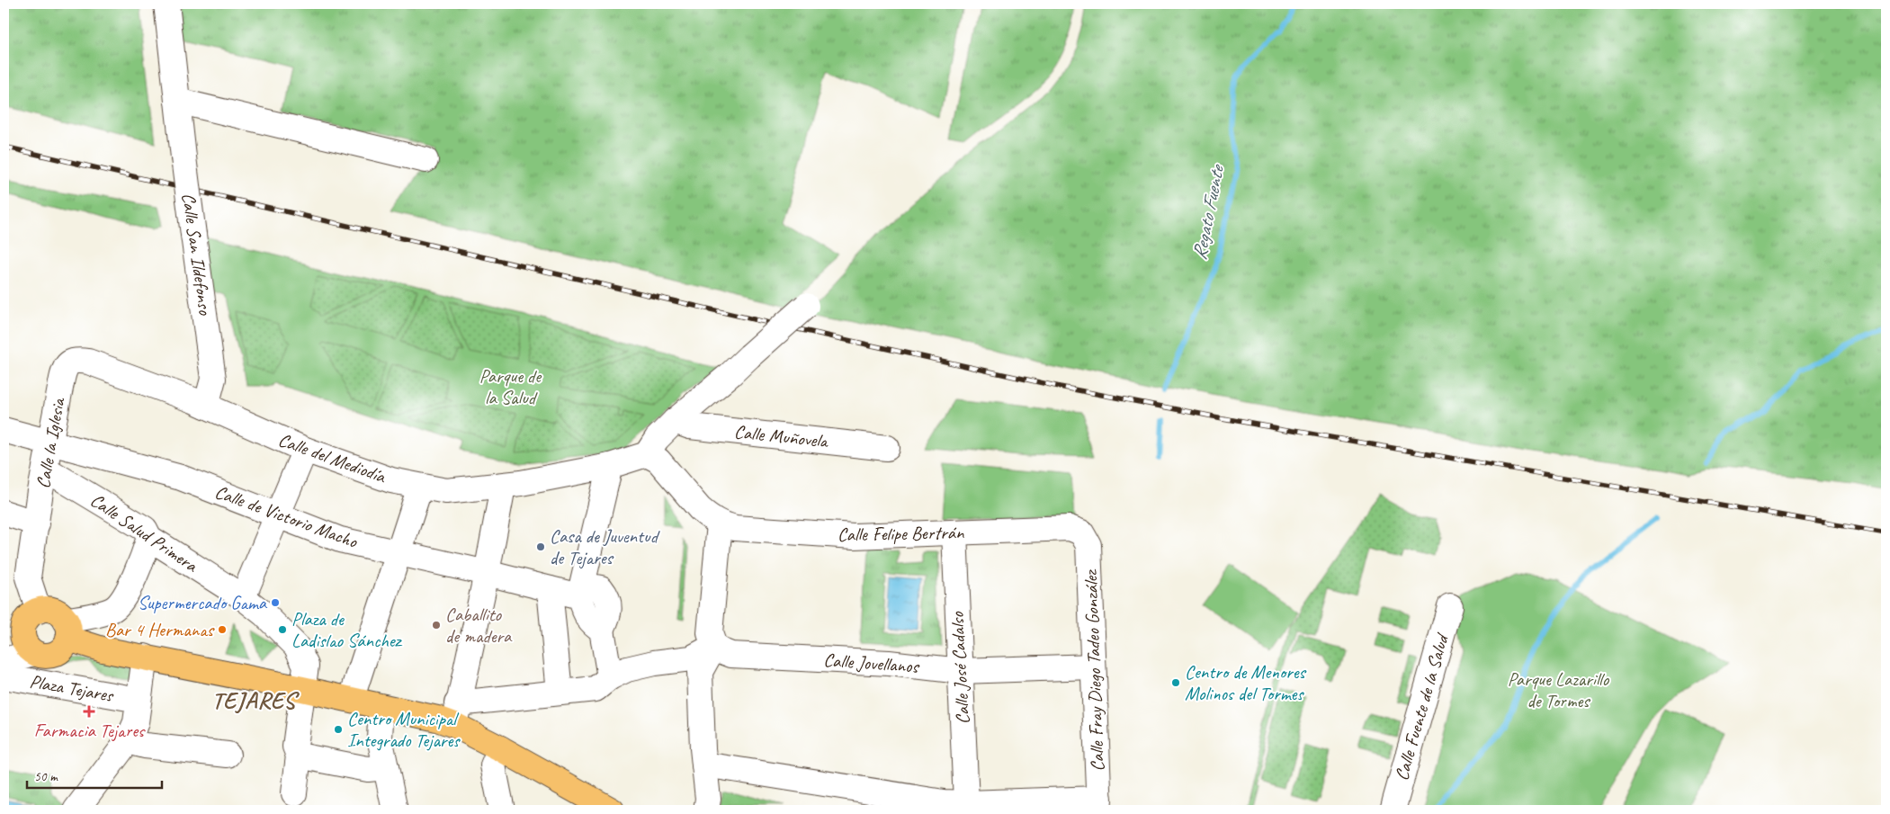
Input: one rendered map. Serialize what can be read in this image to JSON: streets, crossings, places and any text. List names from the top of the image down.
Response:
{
  "streets": {
    "street": [
      "Calle San Ildefonso",
      "Calle Muñovela",
      "Calle la Iglesia",
      "Calle del Mediodía",
      "Calle de Victorio Macho",
      "Calle Salud Primera",
      "Calle Felipe Bertrán",
      "Calle Jovellanos",
      "Calle José Cadalso",
      "Calle Fray Diego Tadeo González",
      "Plaza Tejares",
      "Calle Fuente de la Salud"
    ]
  },
  "crossings": [
    ["Calle San Ildefonso", "Calle del Mediodía"],
    ["Calle la Iglesia", "Calle del Mediodía"],
    ["Calle la Iglesia", "Calle de Victorio Macho"],
    ["Calle la Iglesia", "Calle Salud Primera"],
    ["Calle la Iglesia", "Plaza Tejares"],
    ["Calle Felipe Bertrán", "Calle José Cadalso"],
    ["Calle Felipe Bertrán", "Calle Fray Diego Tadeo González"],
    ["Calle Jovellanos", "Calle José Cadalso"],
    ["Calle Jovellanos", "Calle Fray Diego Tadeo González"]
  ],
  "districts": ["TEJARES"],
  "water": ["Regato Fuente"],
  "parks": ["Parque de la Salud", "Parque Lazarillo de Tormes"],
  "places": {
    "other": [
      "Casa de Juventud de Tejares",
      "Supermercado Gama",
      "Caballito de madera",
      "Bar 4 Hermanas",
      "Plaza de Ladislao Sánchez",
      "Centro de Menores Molinos del Tormes",
      "Centro Municipal Integrado Tejares"
    ],
    "health": ["Farmacia Tejares"]
  },
  "scale_bar": "50 m"
}
